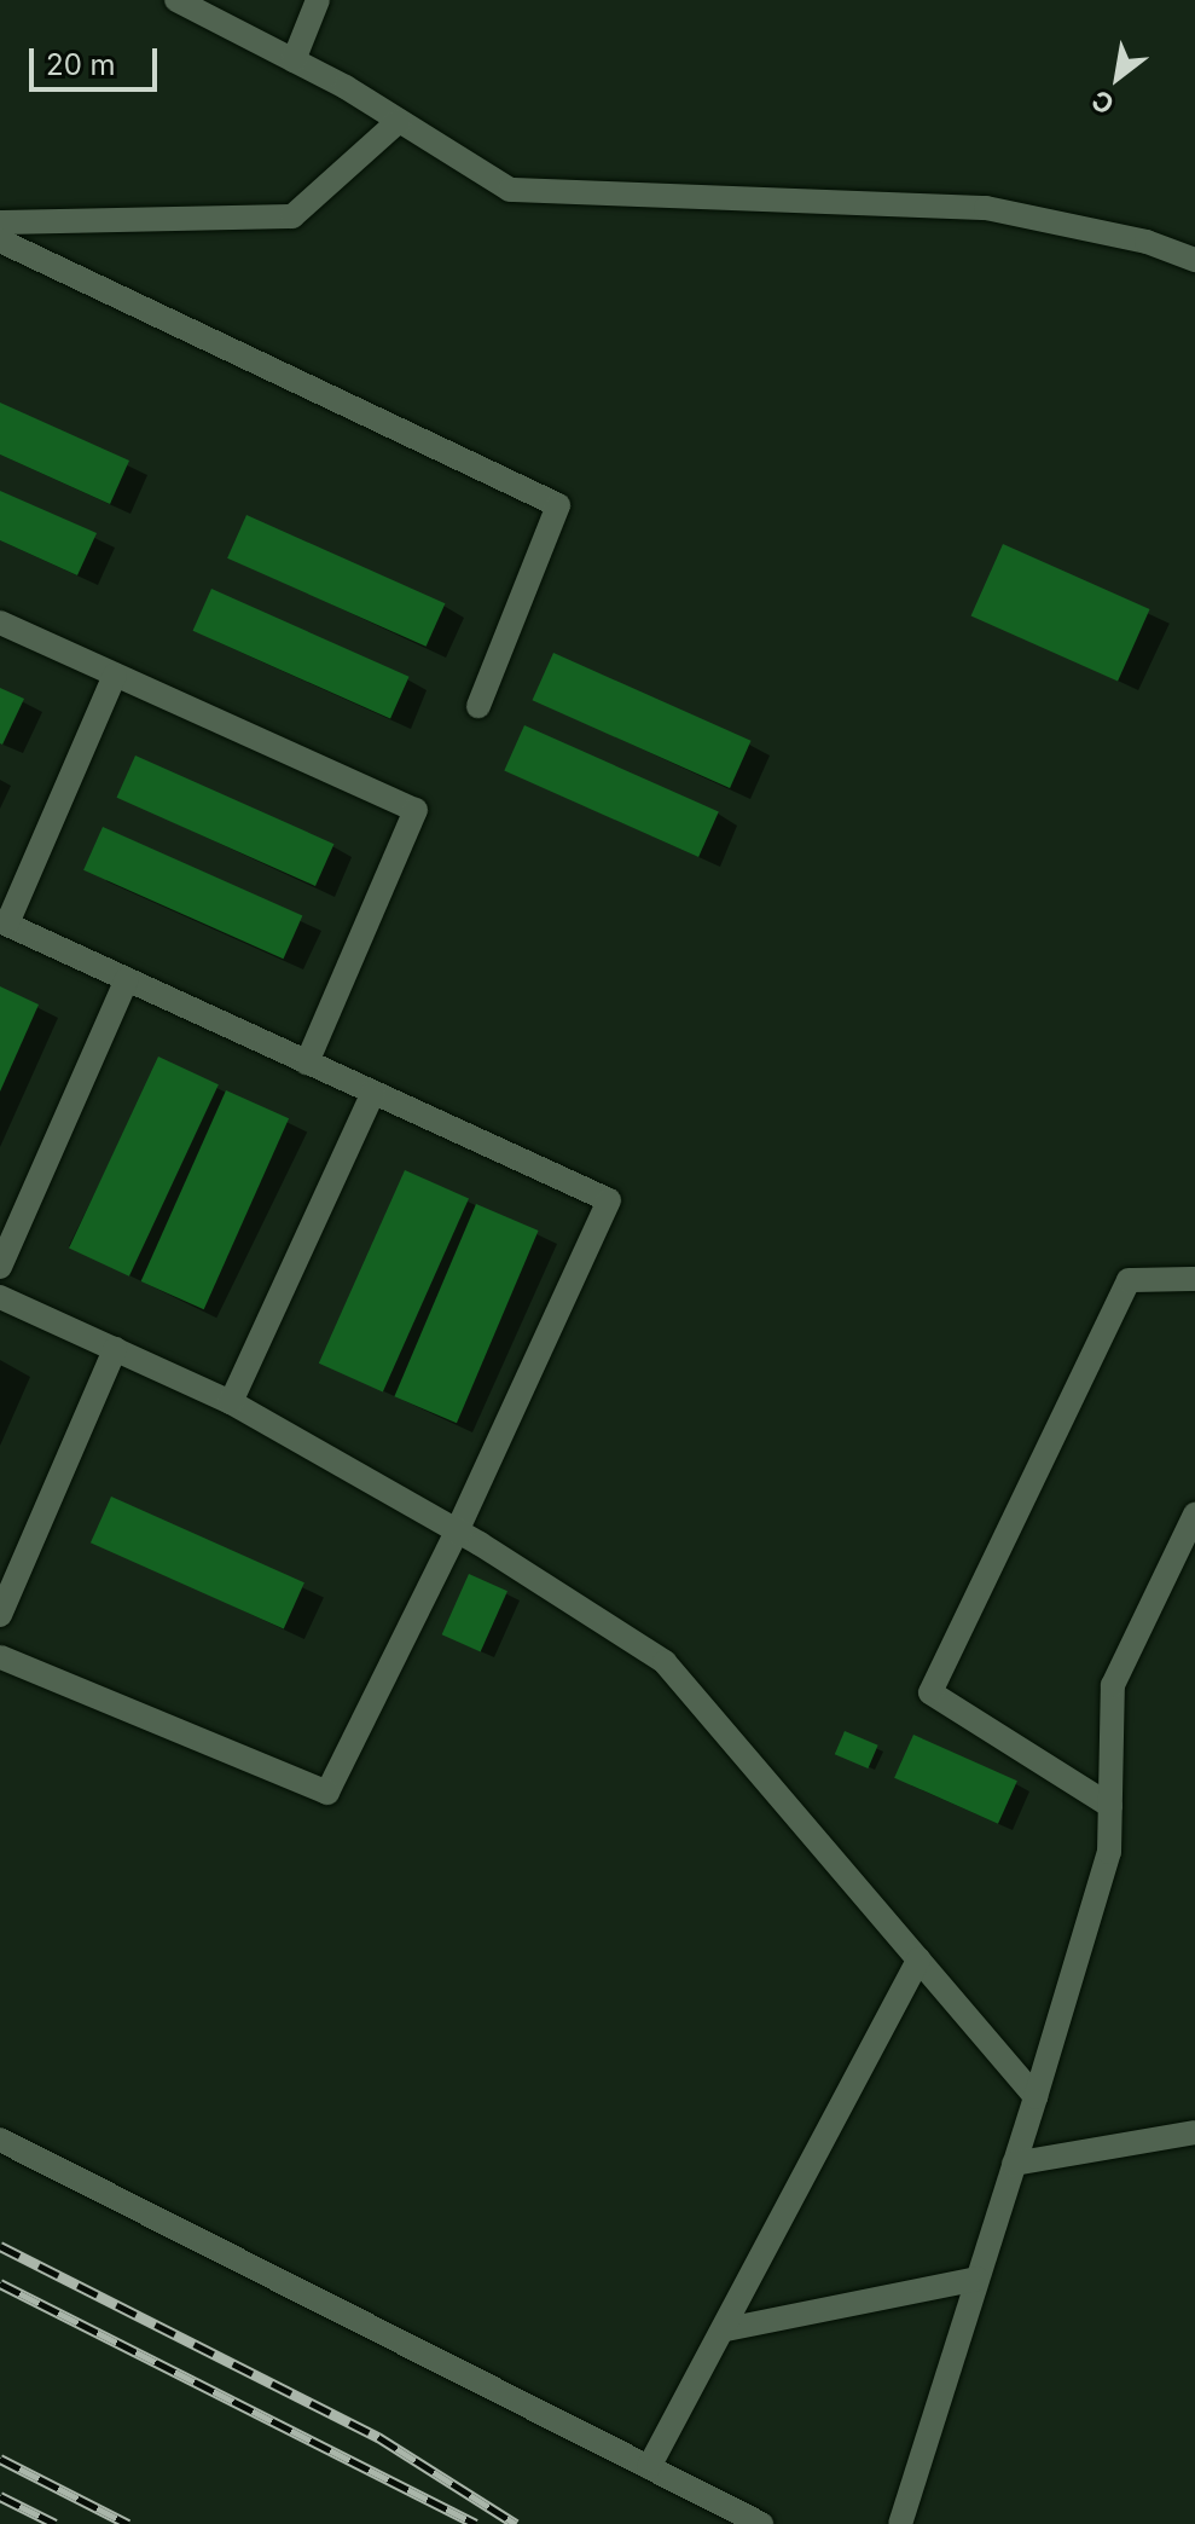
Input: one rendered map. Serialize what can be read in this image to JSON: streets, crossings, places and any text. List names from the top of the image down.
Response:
{
  "scale_bar": "20 m",
  "north": "bottom left"
}
